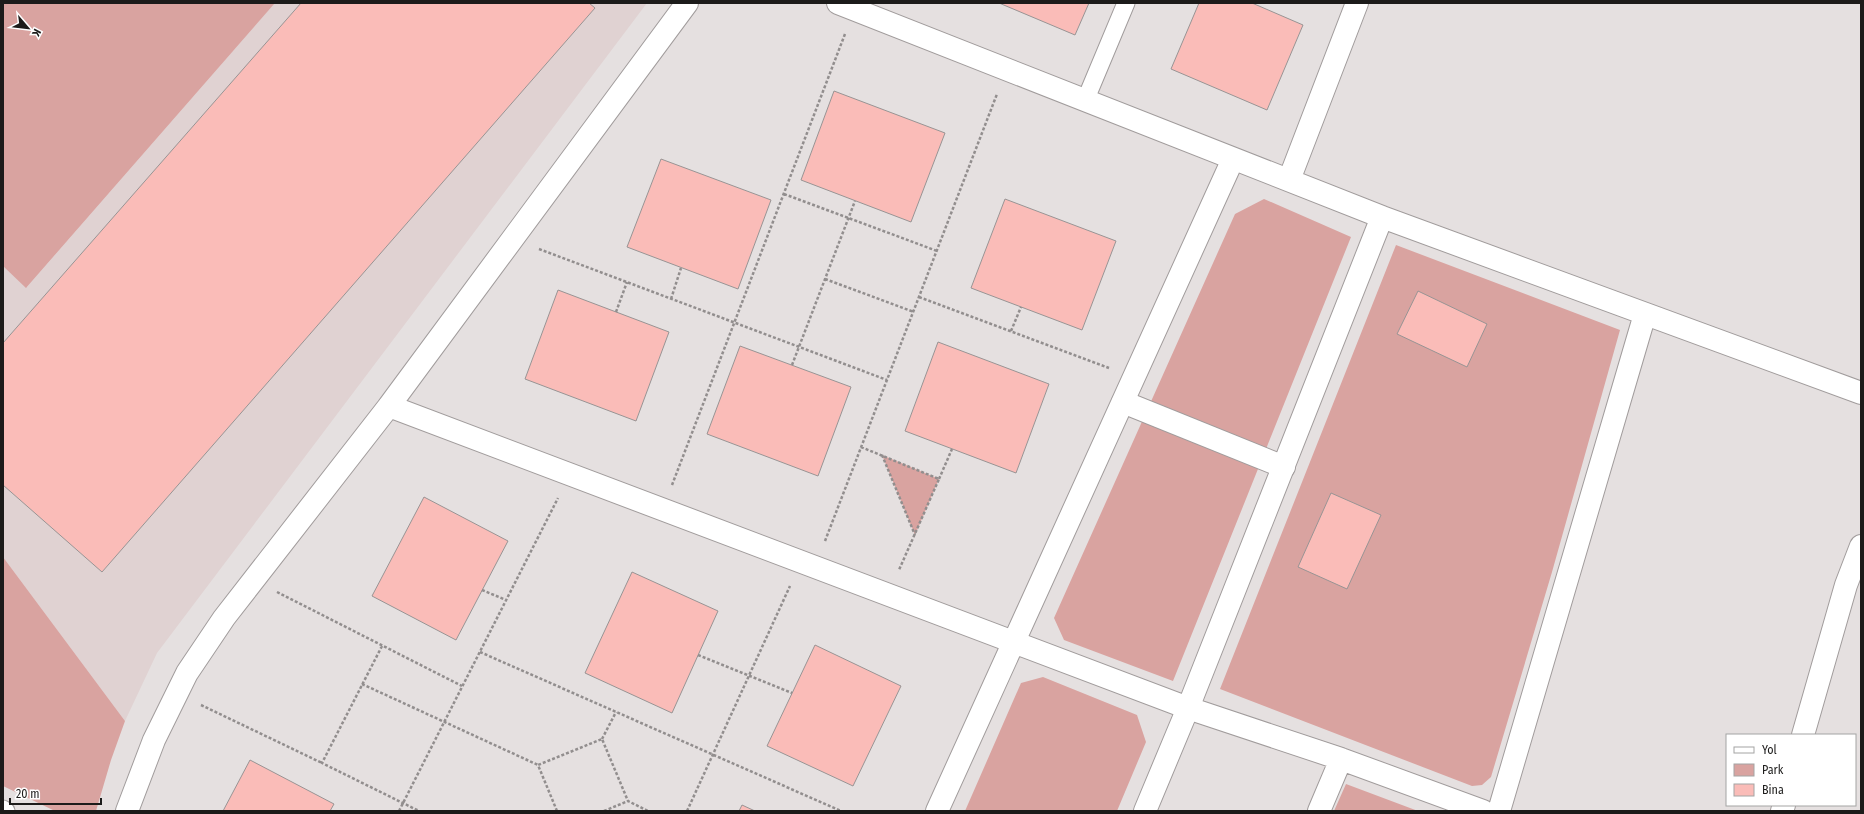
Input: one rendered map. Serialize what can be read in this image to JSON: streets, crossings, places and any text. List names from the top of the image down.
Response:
{
  "legend": ["Yol", "Park", "Bina"],
  "scale_bar": "20 m",
  "north": "bottom right"
}
